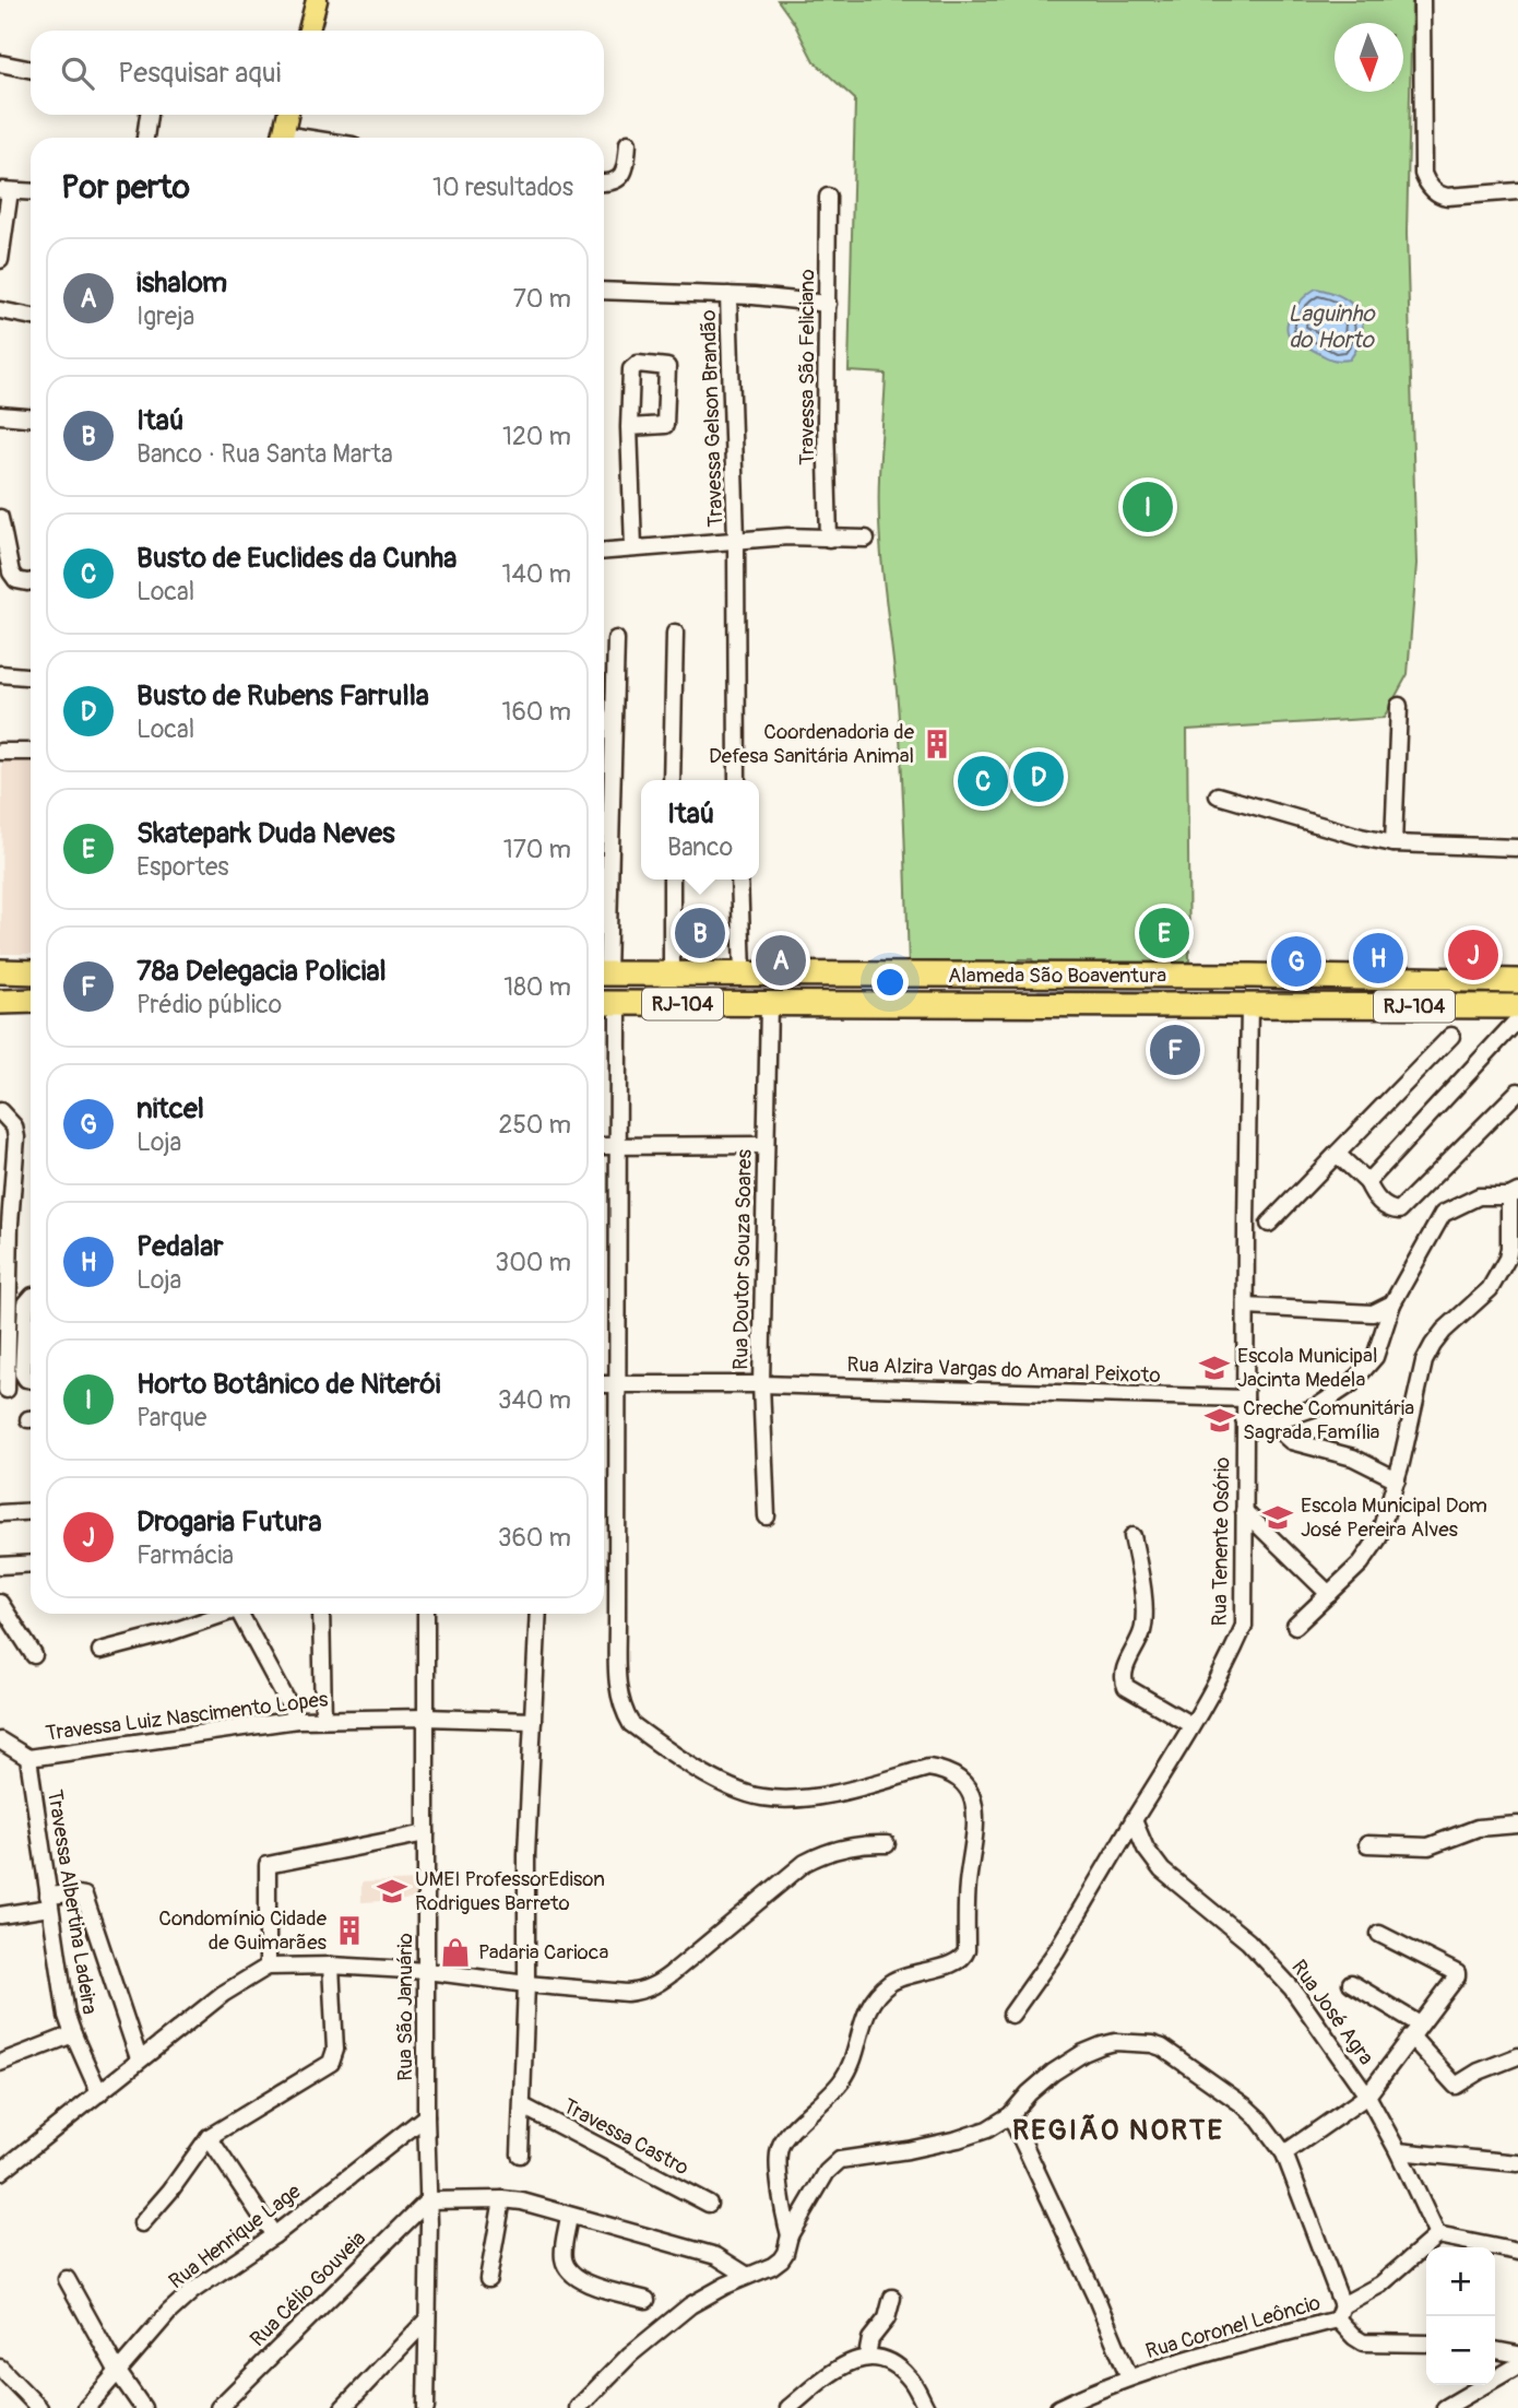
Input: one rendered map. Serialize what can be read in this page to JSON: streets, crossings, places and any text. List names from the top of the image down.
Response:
{
  "streets": {
    "highway": ["Alameda São Boaventura", "RJ-104"],
    "street": [
      "Travessa São Feliciano",
      "Travessa Gelson Brandão",
      "Rua Doutor Souza Soares",
      "Rua Alzira Vargas do Amaral Peixoto",
      "Rua Tenente Osório",
      "Travessa Luiz Nascimento Lopes",
      "Travessa Albertina Ladeira",
      "Rua São Januário",
      "Rua José Agra",
      "Travessa Castro",
      "Rua Henrique Lage",
      "Rua Célio Gouveia",
      "Rua Coronel Leôncio"
    ]
  },
  "crossings": [
    ["Alameda São Boaventura", "Rua Doutor Souza Soares"],
    ["Alameda São Boaventura", "Rua Tenente Osório"],
    ["Rua Doutor Souza Soares", "Rua Alzira Vargas do Amaral Peixoto"],
    ["Rua Alzira Vargas do Amaral Peixoto", "Rua Tenente Osório"],
    ["Rua Tenente Osório", "Rua José Agra"],
    ["Travessa Luiz Nascimento Lopes", "Travessa Albertina Ladeira"],
    ["Travessa Luiz Nascimento Lopes", "Rua São Januário"],
    ["Rua São Januário", "Rua Henrique Lage"],
    ["Rua São Januário", "Rua Célio Gouveia"],
    ["Rua José Agra", "Rua Coronel Leôncio"]
  ],
  "districts": ["REGIÃO NORTE"],
  "water": ["Laguinho do Horto"],
  "places": {
    "building": ["Coordenadoria de Defesa Sanitária Animal", "Condomínio Cidade de Guimarães"],
    "school or university": [
      "Escola Municipal Jacinta Medela",
      "Creche Comunitária Sagrada Família",
      "Escola Municipal Dom José Pereira Alves",
      "UMEI ProfessorEdison Rodrigues Barreto"
    ],
    "shop": ["Padaria Carioca"]
  },
  "north": "bottom",
  "page": {
    "search": "Pesquisar aqui",
    "heading": ["Por perto", "10 resultados"],
    "list": [
      {
        "mark": "A",
        "name": "ishalom",
        "note": "Igreja",
        "value": "70 m"
      },
      {
        "mark": "B",
        "name": "Itaú",
        "note": "Banco · Rua Santa Marta",
        "value": "120 m"
      },
      {
        "mark": "C",
        "name": "Busto de Euclides da Cunha",
        "note": "Local",
        "value": "140 m"
      },
      {
        "mark": "D",
        "name": "Busto de Rubens Farrulla",
        "note": "Local",
        "value": "160 m"
      },
      {
        "mark": "E",
        "name": "Skatepark Duda Neves",
        "note": "Esportes",
        "value": "170 m"
      },
      {
        "mark": "F",
        "name": "78a Delegacia Policial",
        "note": "Prédio público",
        "value": "180 m"
      },
      {
        "mark": "G",
        "name": "nitcel",
        "note": "Loja",
        "value": "250 m"
      },
      {
        "mark": "H",
        "name": "Pedalar",
        "note": "Loja",
        "value": "300 m"
      },
      {
        "mark": "I",
        "name": "Horto Botânico de Niterói",
        "note": "Parque",
        "value": "340 m"
      },
      {
        "mark": "J",
        "name": "Drogaria Futura",
        "note": "Farmácia",
        "value": "360 m"
      }
    ],
    "pins": [
      "I",
      "D",
      "C",
      "B",
      "E",
      "J",
      "H",
      "A",
      "G",
      "F"
    ],
    "popup": ["Itaú", "Banco"],
    "map_buttons": ["+", "−"]
  }
}
